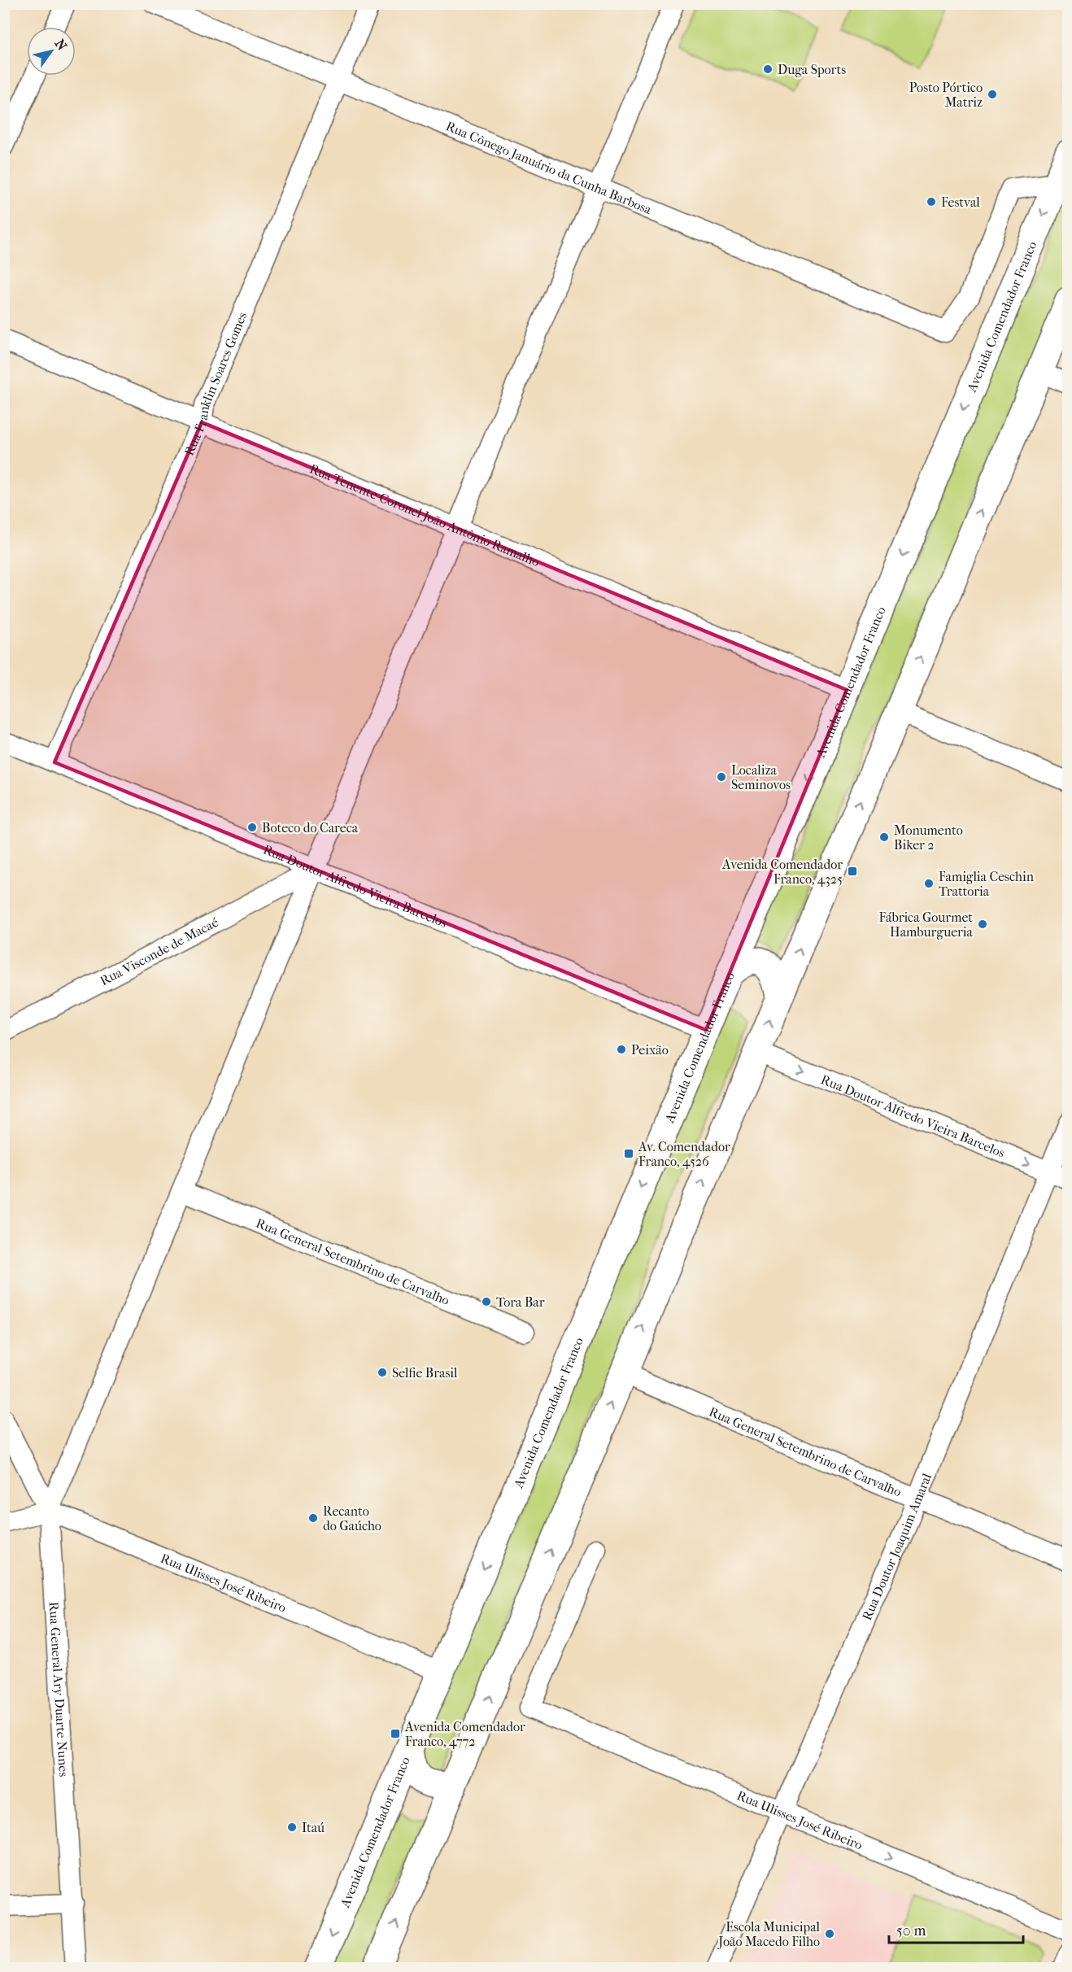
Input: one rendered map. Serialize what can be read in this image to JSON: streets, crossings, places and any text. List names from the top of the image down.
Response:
{
  "streets": {
    "highway": ["Avenida Comendador Franco"],
    "street": [
      "Rua Cônego Januário da Cunha Barbosa",
      "Rua Franklin Soares Gomes",
      "Rua Tenente-Coronel João Antônio Ramalho",
      "Rua Doutor Alfredo Vieira Barcelos",
      "Rua Visconde de Macaé",
      "Rua General Setembrino de Carvalho",
      "Rua Doutor Joaquim Amaral",
      "Rua Ulisses José Ribeiro",
      "Rua General Ary Duarte Nunes"
    ]
  },
  "crossings": [
    ["Rua Cônego Januário da Cunha Barbosa", "Avenida Comendador Franco"],
    ["Rua Cônego Januário da Cunha Barbosa", "Rua Franklin Soares Gomes"],
    ["Avenida Comendador Franco", "Rua Tenente-Coronel João Antônio Ramalho"],
    ["Avenida Comendador Franco", "Rua Doutor Alfredo Vieira Barcelos"],
    ["Avenida Comendador Franco", "Rua Ulisses José Ribeiro"],
    ["Rua Franklin Soares Gomes", "Rua Tenente-Coronel João Antônio Ramalho"],
    ["Rua Franklin Soares Gomes", "Rua Doutor Alfredo Vieira Barcelos"],
    ["Rua Doutor Alfredo Vieira Barcelos", "Rua Visconde de Macaé"],
    ["Rua Doutor Alfredo Vieira Barcelos", "Rua Doutor Joaquim Amaral"],
    ["Rua General Setembrino de Carvalho", "Rua Doutor Joaquim Amaral"],
    ["Rua Doutor Joaquim Amaral", "Rua Ulisses José Ribeiro"],
    ["Rua Ulisses José Ribeiro", "Rua General Ary Duarte Nunes"]
  ],
  "places": {
    "other": [
      "Duga Sports",
      "Posto Pórtico Matriz",
      "Festval",
      "Localiza Seminovos",
      "Boteco do Careca",
      "Monumento Biker 2",
      "Famiglia Ceschin Trattoria",
      "Fábrica Gourmet Hamburgueria",
      "Peixão",
      "Tora Bar",
      "Selfie Brasil",
      "Recanto do Gaúcho",
      "Itaú",
      "Escola Municipal João Macedo Filho"
    ],
    "transit": ["Avenida Comendador Franco, 4325", "Av. Comendador Franco, 4526", "Avenida Comendador Franco, 4772"]
  },
  "scale_bar": "50 m",
  "north": "top right"
}
